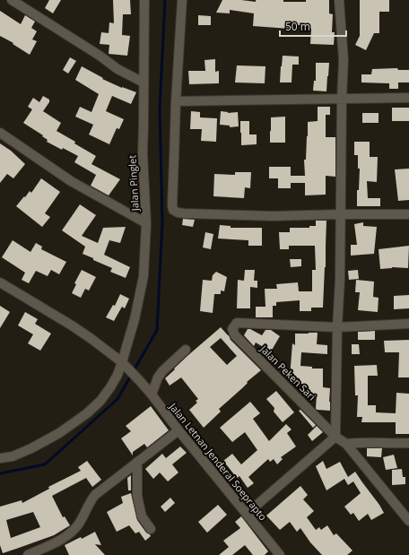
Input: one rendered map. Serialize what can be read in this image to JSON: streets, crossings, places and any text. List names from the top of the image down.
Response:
{
  "streets": {
    "street": ["Jalan Pinglet", "Jalan Peken Sari", "Jalan Letnan Jenderal Soeprapto"]
  },
  "crossings": [
    ["Jalan Pinglet", "Jalan Letnan Jenderal Soeprapto"]
  ],
  "scale_bar": "50 m"
}
